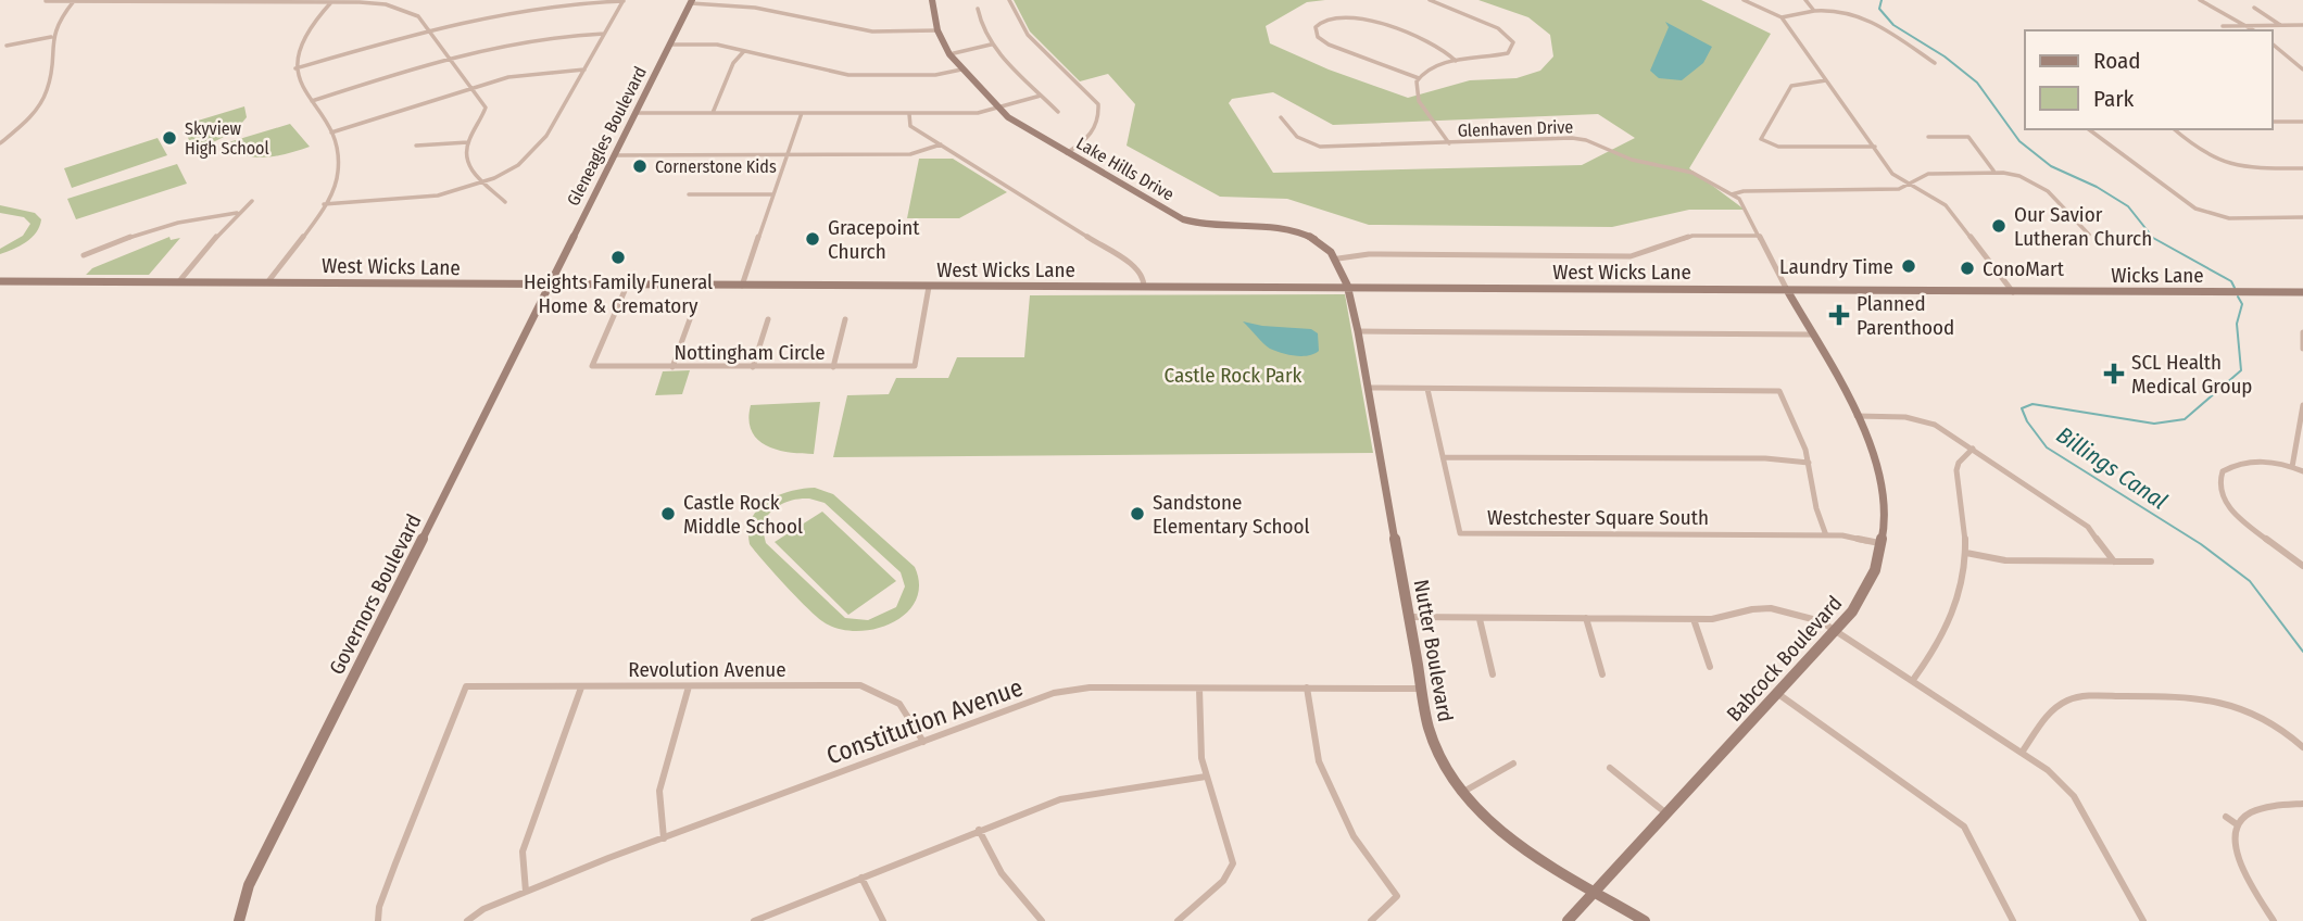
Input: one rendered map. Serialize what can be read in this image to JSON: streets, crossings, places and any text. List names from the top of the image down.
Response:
{
  "streets": {
    "main road": [
      "Gleneagles Boulevard",
      "Lake Hills Drive",
      "West Wicks Lane",
      "Wicks Lane",
      "Governors Boulevard",
      "Nutter Boulevard",
      "Babcock Boulevard"
    ],
    "street": [
      "Glenhaven Drive",
      "Nottingham Circle",
      "Westchester Square South",
      "Revolution Avenue",
      "Constitution Avenue"
    ]
  },
  "crossings": [
    ["Glenhaven Drive", "West Wicks Lane"],
    ["Glenhaven Drive", "Babcock Boulevard"],
    ["Gleneagles Boulevard", "West Wicks Lane"],
    ["Gleneagles Boulevard", "Governors Boulevard"],
    ["West Wicks Lane", "Wicks Lane"],
    ["West Wicks Lane", "Nottingham Circle"],
    ["West Wicks Lane", "Governors Boulevard"],
    ["West Wicks Lane", "Nutter Boulevard"],
    ["West Wicks Lane", "Babcock Boulevard"],
    ["Westchester Square South", "Babcock Boulevard"],
    ["Nutter Boulevard", "Babcock Boulevard"],
    ["Nutter Boulevard", "Constitution Avenue"],
    ["Revolution Avenue", "Constitution Avenue"]
  ],
  "water": ["Billings Canal"],
  "parks": ["Castle Rock Park"],
  "places": {
    "other": [
      "Skyview High School",
      "Cornerstone Kids",
      "Our Savior Lutheran Church",
      "Gracepoint Church",
      "Heights Family Funeral Home & Crematory",
      "Laundry Time",
      "ConoMart",
      "Castle Rock Middle School",
      "Sandstone Elementary School"
    ],
    "health": ["Planned Parenthood", "SCL Health Medical Group"]
  },
  "legend": ["Road", "Park"]
}
